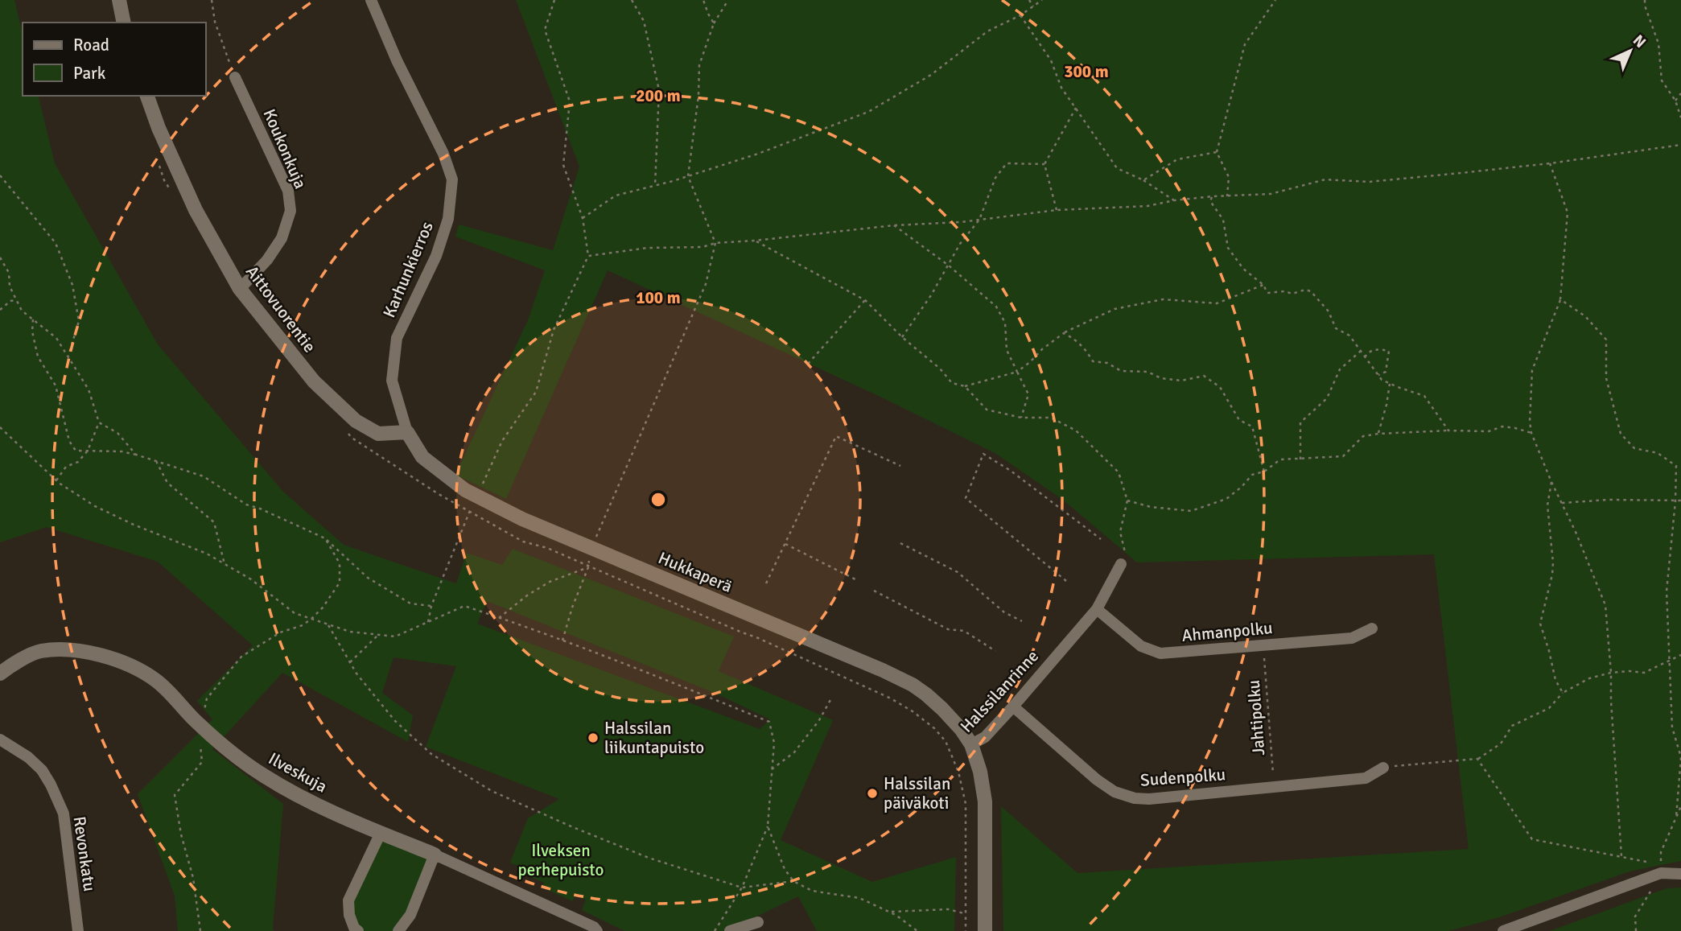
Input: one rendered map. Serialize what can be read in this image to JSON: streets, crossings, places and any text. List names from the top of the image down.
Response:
{
  "streets": {
    "street": [
      "Koukonkuja",
      "Karhunkierros",
      "Aittovuorentie",
      "Hukkaperä",
      "Ahmanpolku",
      "Halssilanrinne",
      "Ilveskuja",
      "Sudenpolku",
      "Revonkatu"
    ],
    "path": ["Jahtipolku"]
  },
  "crossings": [
    ["Koukonkuja", "Aittovuorentie"],
    ["Karhunkierros", "Aittovuorentie"],
    ["Karhunkierros", "Hukkaperä"],
    ["Aittovuorentie", "Hukkaperä"],
    ["Hukkaperä", "Halssilanrinne"],
    ["Ahmanpolku", "Halssilanrinne"],
    ["Ahmanpolku", "Jahtipolku"],
    ["Halssilanrinne", "Sudenpolku"],
    ["Jahtipolku", "Sudenpolku"]
  ],
  "parks": ["Ilveksen perhepuisto"],
  "places": ["Halssilan liikuntapuisto", "Halssilan päiväkoti"],
  "legend": ["Road", "Park"],
  "north": "top right",
  "rings": ["300 m", "200 m", "100 m"]
}
